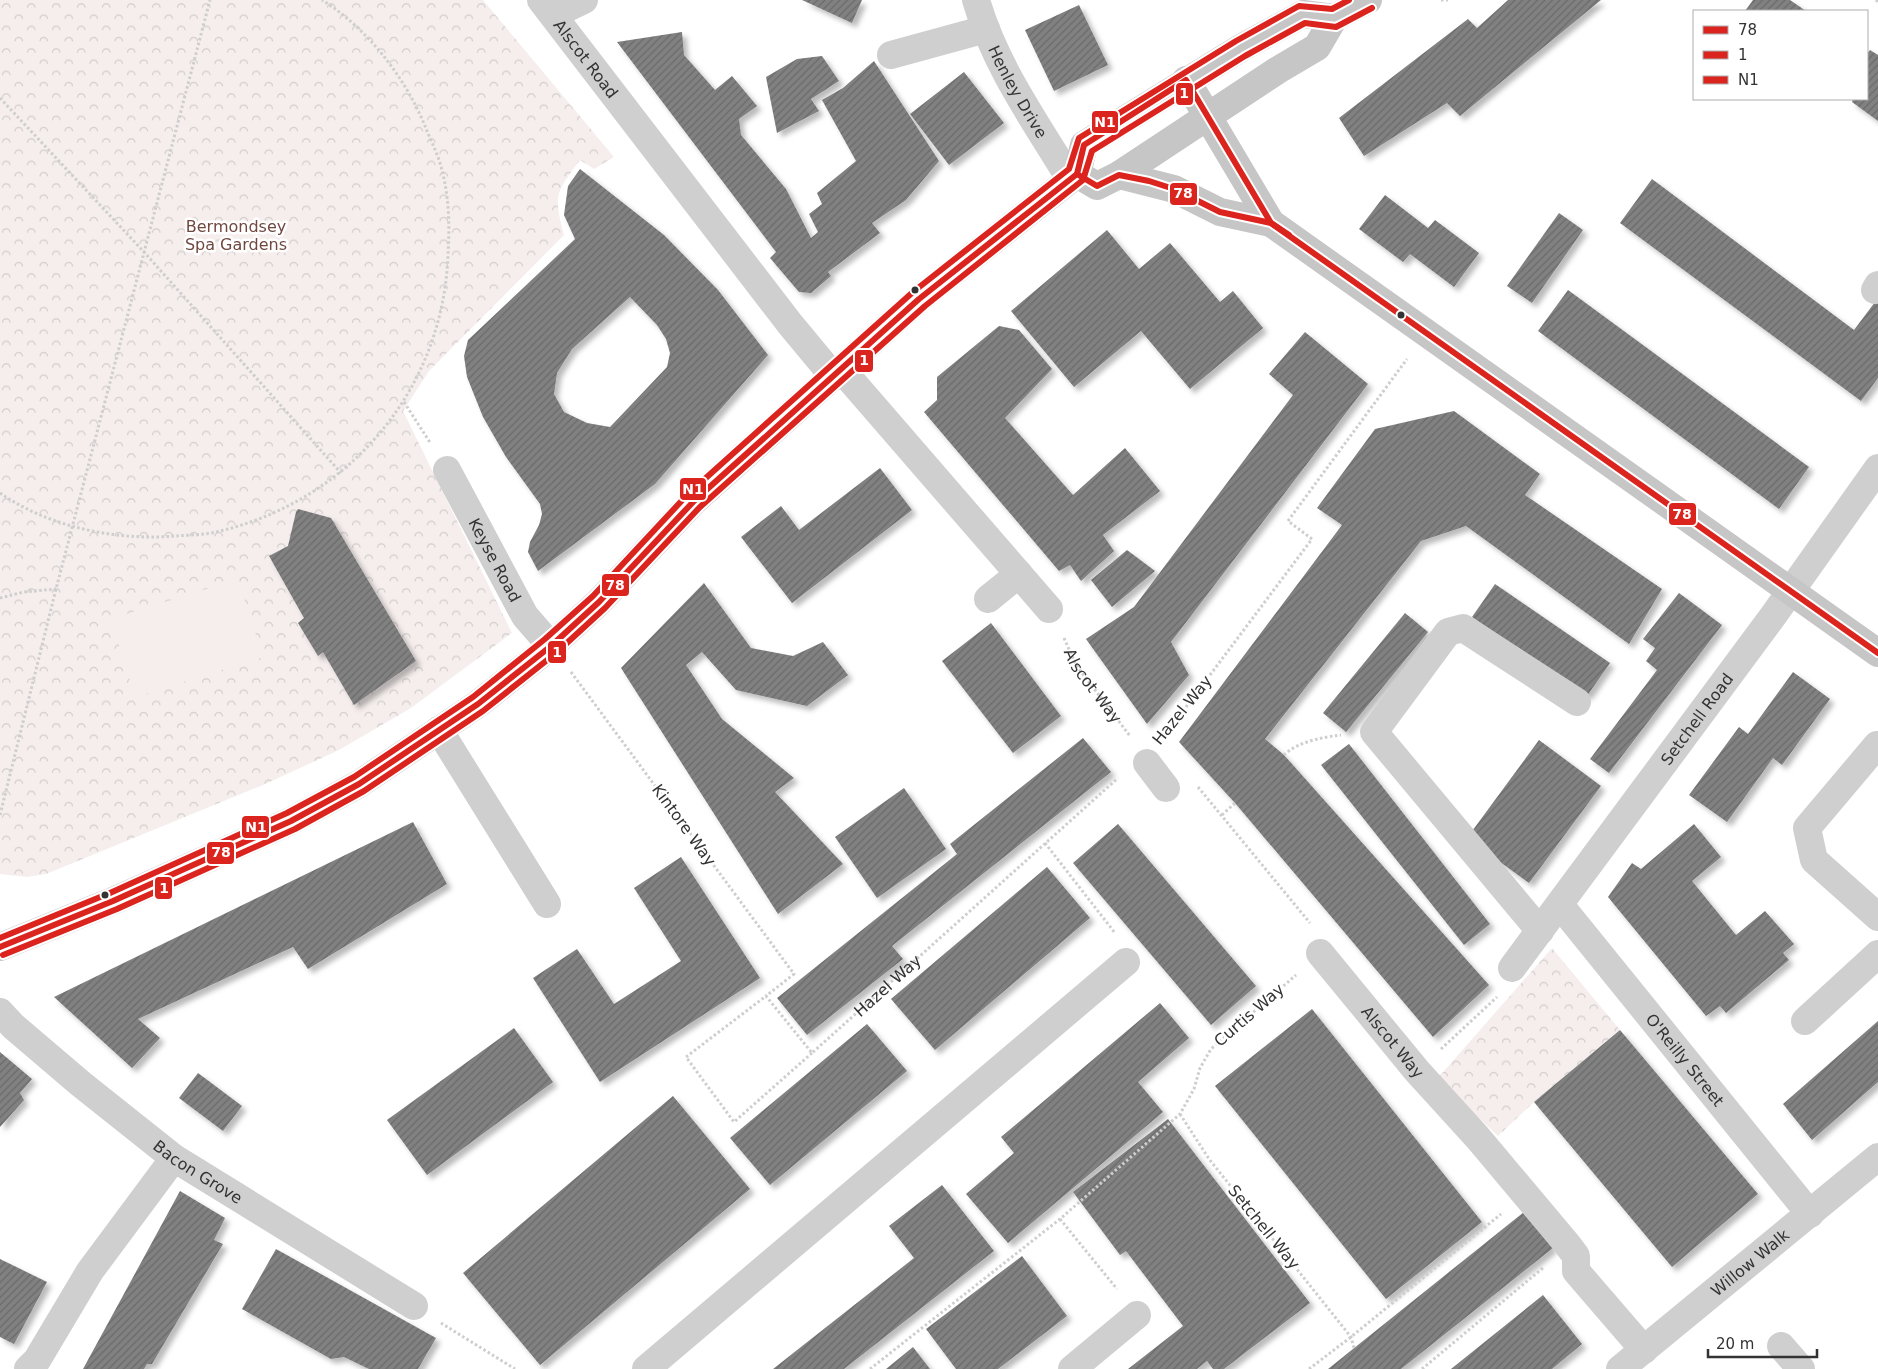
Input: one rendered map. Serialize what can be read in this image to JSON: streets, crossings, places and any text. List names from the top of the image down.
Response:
{
  "streets": {
    "street": [
      "Alscot Road",
      "Henley Drive",
      "Keyse Road",
      "Alscot Way",
      "Setchell Road",
      "O'Reilly Street",
      "Bacon Grove",
      "Willow Walk"
    ],
    "path": [
      "Hazel Way",
      "Kintore Way",
      "Curtis Way",
      "Setchell Way"
    ]
  },
  "crossings": [
    ["Keyse Road", "Kintore Way"],
    ["Alscot Way", "Curtis Way"],
    ["Alscot Way", "Willow Walk"],
    ["Hazel Way", "Kintore Way"],
    ["Setchell Road", "O'Reilly Street"],
    ["Curtis Way", "Setchell Way"],
    ["O'Reilly Street", "Willow Walk"]
  ],
  "parks": ["Bermondsey Spa Gardens"],
  "lines": ["transit line N1", "transit line 1", "transit line 78"],
  "legend": ["78", "1", "N1"],
  "scale_bar": "20 m"
}
